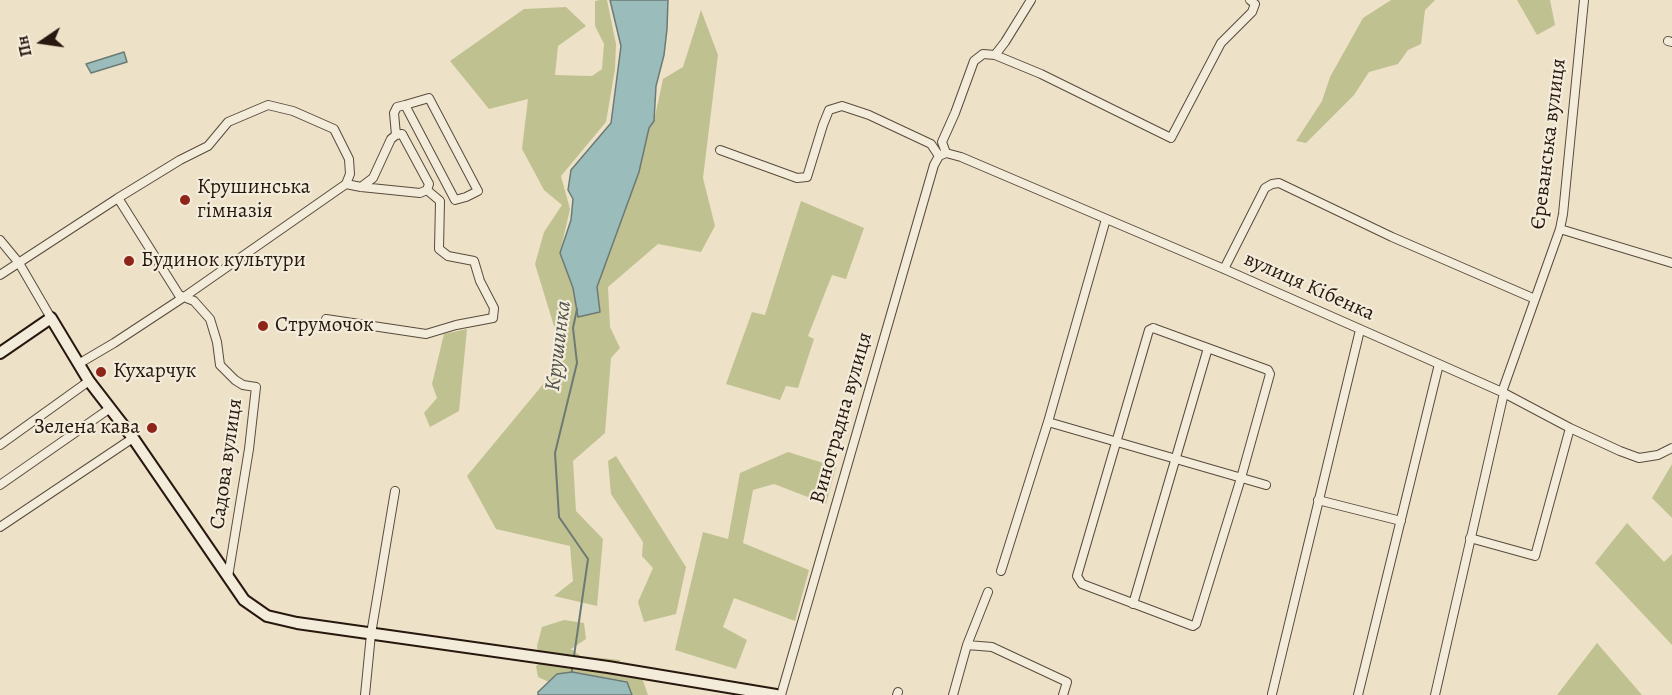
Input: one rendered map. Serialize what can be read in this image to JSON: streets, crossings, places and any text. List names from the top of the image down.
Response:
{
  "streets": {
    "street": [
      "Єреванська вулиця",
      "вулиця Кібенка",
      "Виноградна вулиця",
      "Садова вулиця"
    ]
  },
  "crossings": [
    ["Єреванська вулиця", "вулиця Кібенка"],
    ["вулиця Кібенка", "Виноградна вулиця"]
  ],
  "water": ["Крушинка"],
  "places": [
    "Крушинська гімназія",
    "Будинок культури",
    "Струмочок",
    "Кухарчук",
    "Зелена кава"
  ],
  "north": "left"
}
